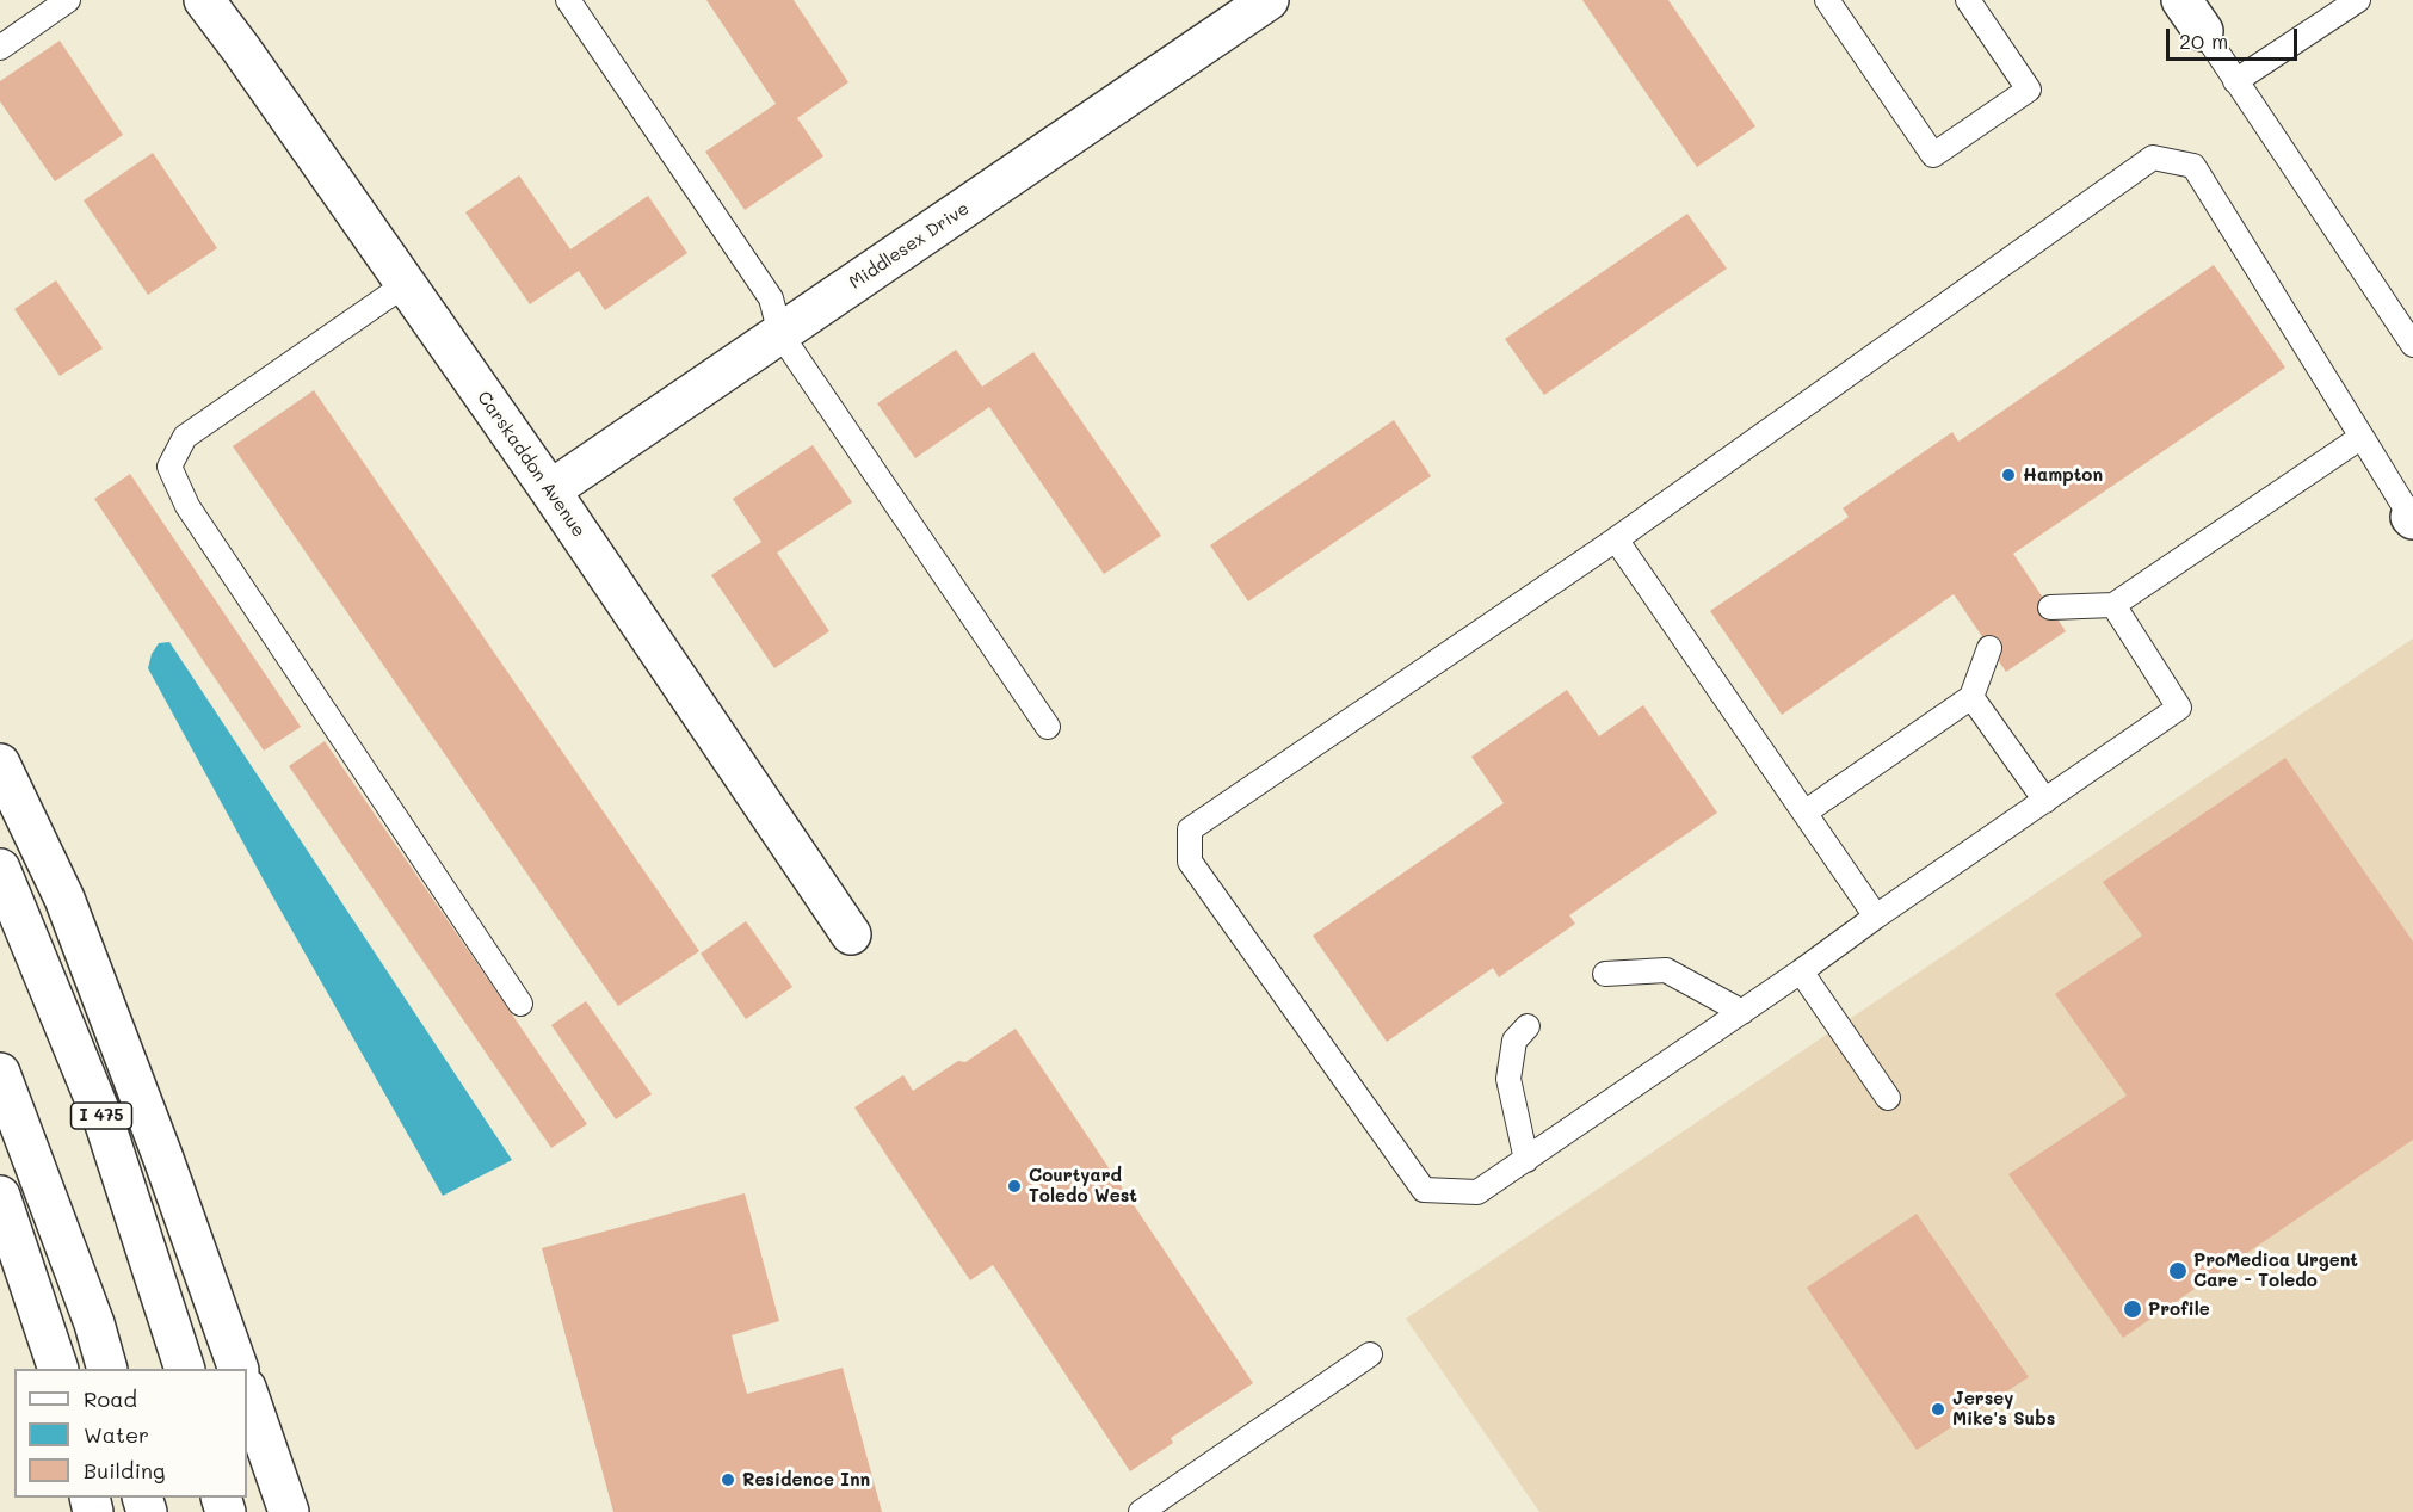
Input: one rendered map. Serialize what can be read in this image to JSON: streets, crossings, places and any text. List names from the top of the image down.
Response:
{
  "streets": {
    "main road": ["Middlesex Drive", "Carskaddon Avenue", "I 475"]
  },
  "crossings": [
    ["Middlesex Drive", "Carskaddon Avenue"]
  ],
  "places": [
    "Hampton",
    "Courtyard Toledo West",
    "ProMedica Urgent Care - Toledo",
    "Profile",
    "Jersey Mike's Subs",
    "Residence Inn"
  ],
  "legend": ["Road", "Water", "Building"],
  "scale_bar": "20 m"
}
